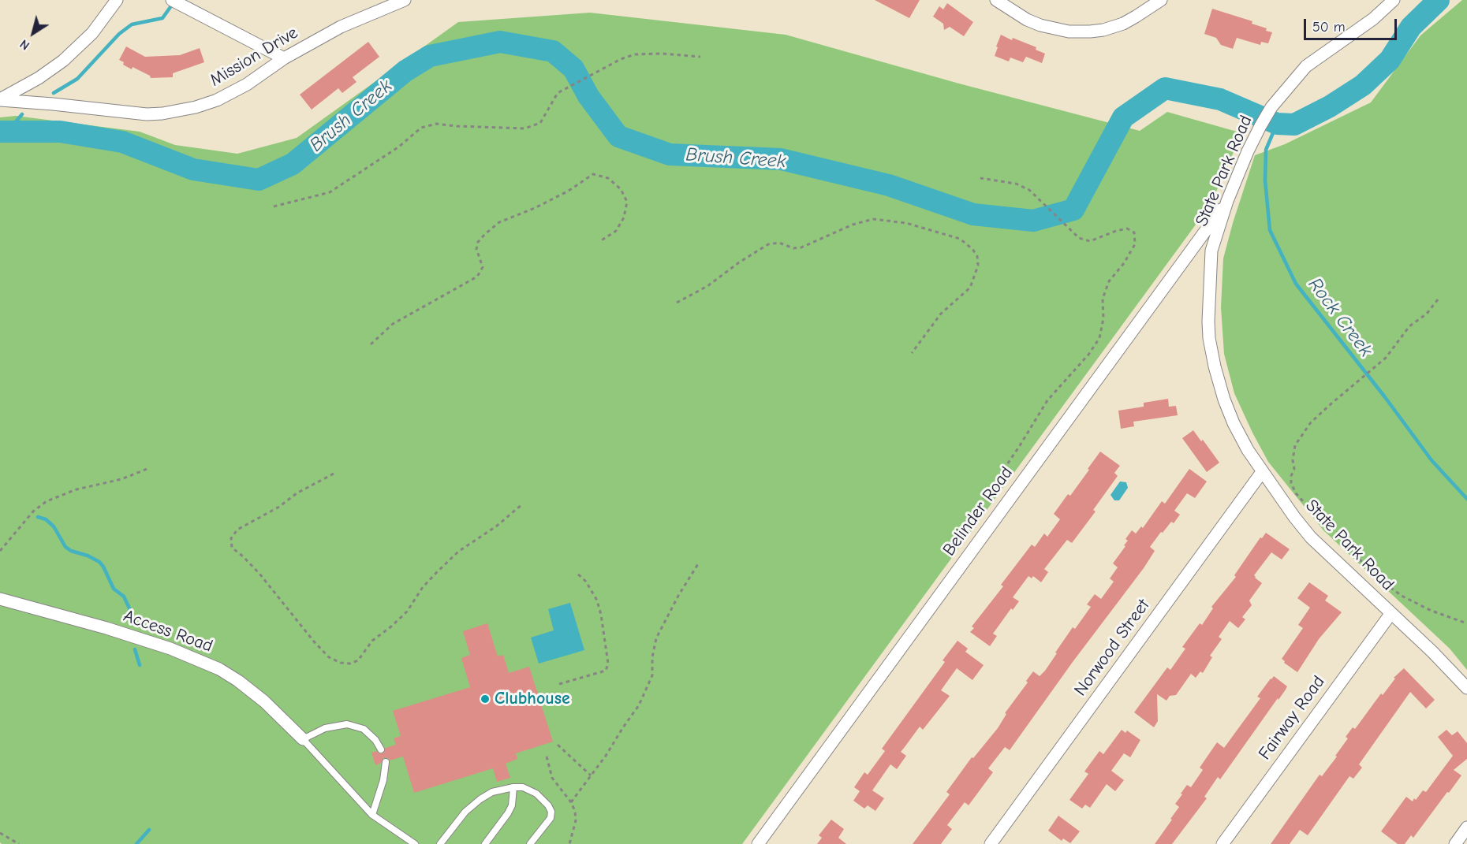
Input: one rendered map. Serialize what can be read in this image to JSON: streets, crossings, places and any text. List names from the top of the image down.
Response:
{
  "streets": {
    "street": [
      "Mission Drive",
      "State Park Road",
      "Belinder Road",
      "Access Road",
      "Norwood Street",
      "Fairway Road"
    ]
  },
  "crossings": [
    ["State Park Road", "Belinder Road"],
    ["State Park Road", "Norwood Street"],
    ["State Park Road", "Fairway Road"]
  ],
  "water": ["Brush Creek", "Rock Creek"],
  "places": ["Clubhouse"],
  "scale_bar": "50 m",
  "north": "bottom left"
}
